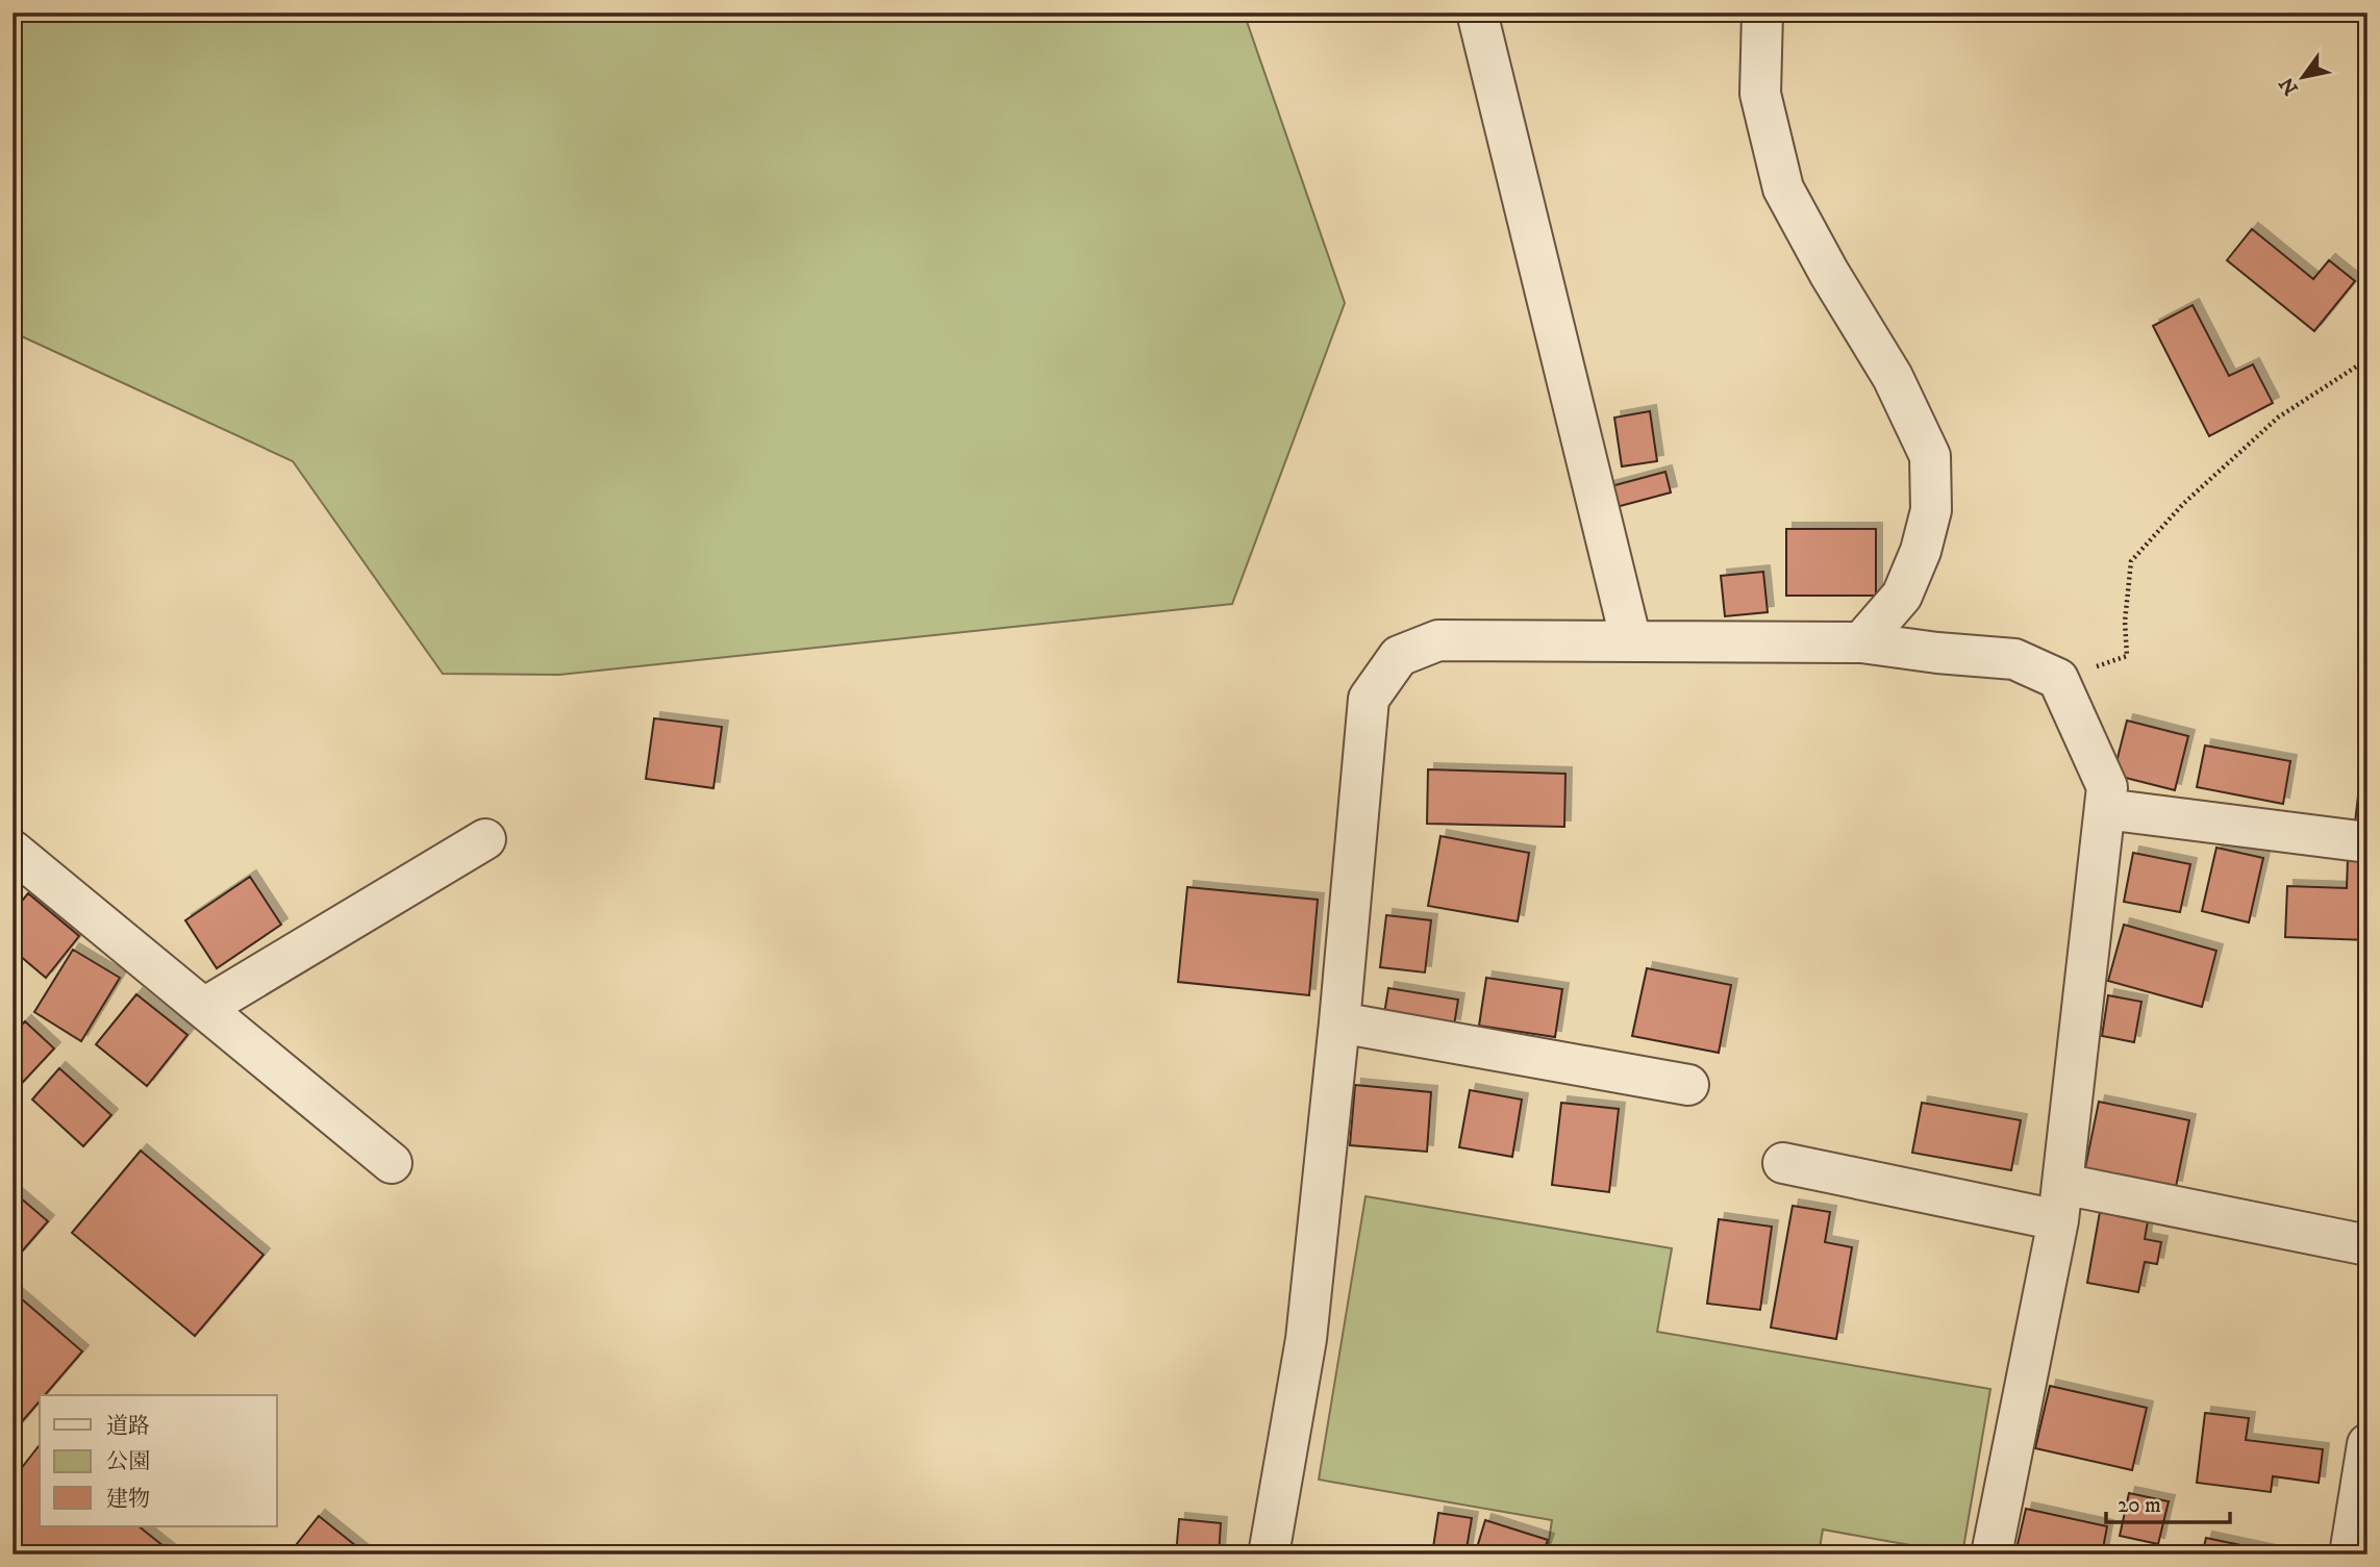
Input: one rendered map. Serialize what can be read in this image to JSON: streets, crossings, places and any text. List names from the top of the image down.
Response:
{
  "legend": ["道路", "公園", "建物"],
  "scale_bar": "20 m",
  "north": "bottom left"
}
